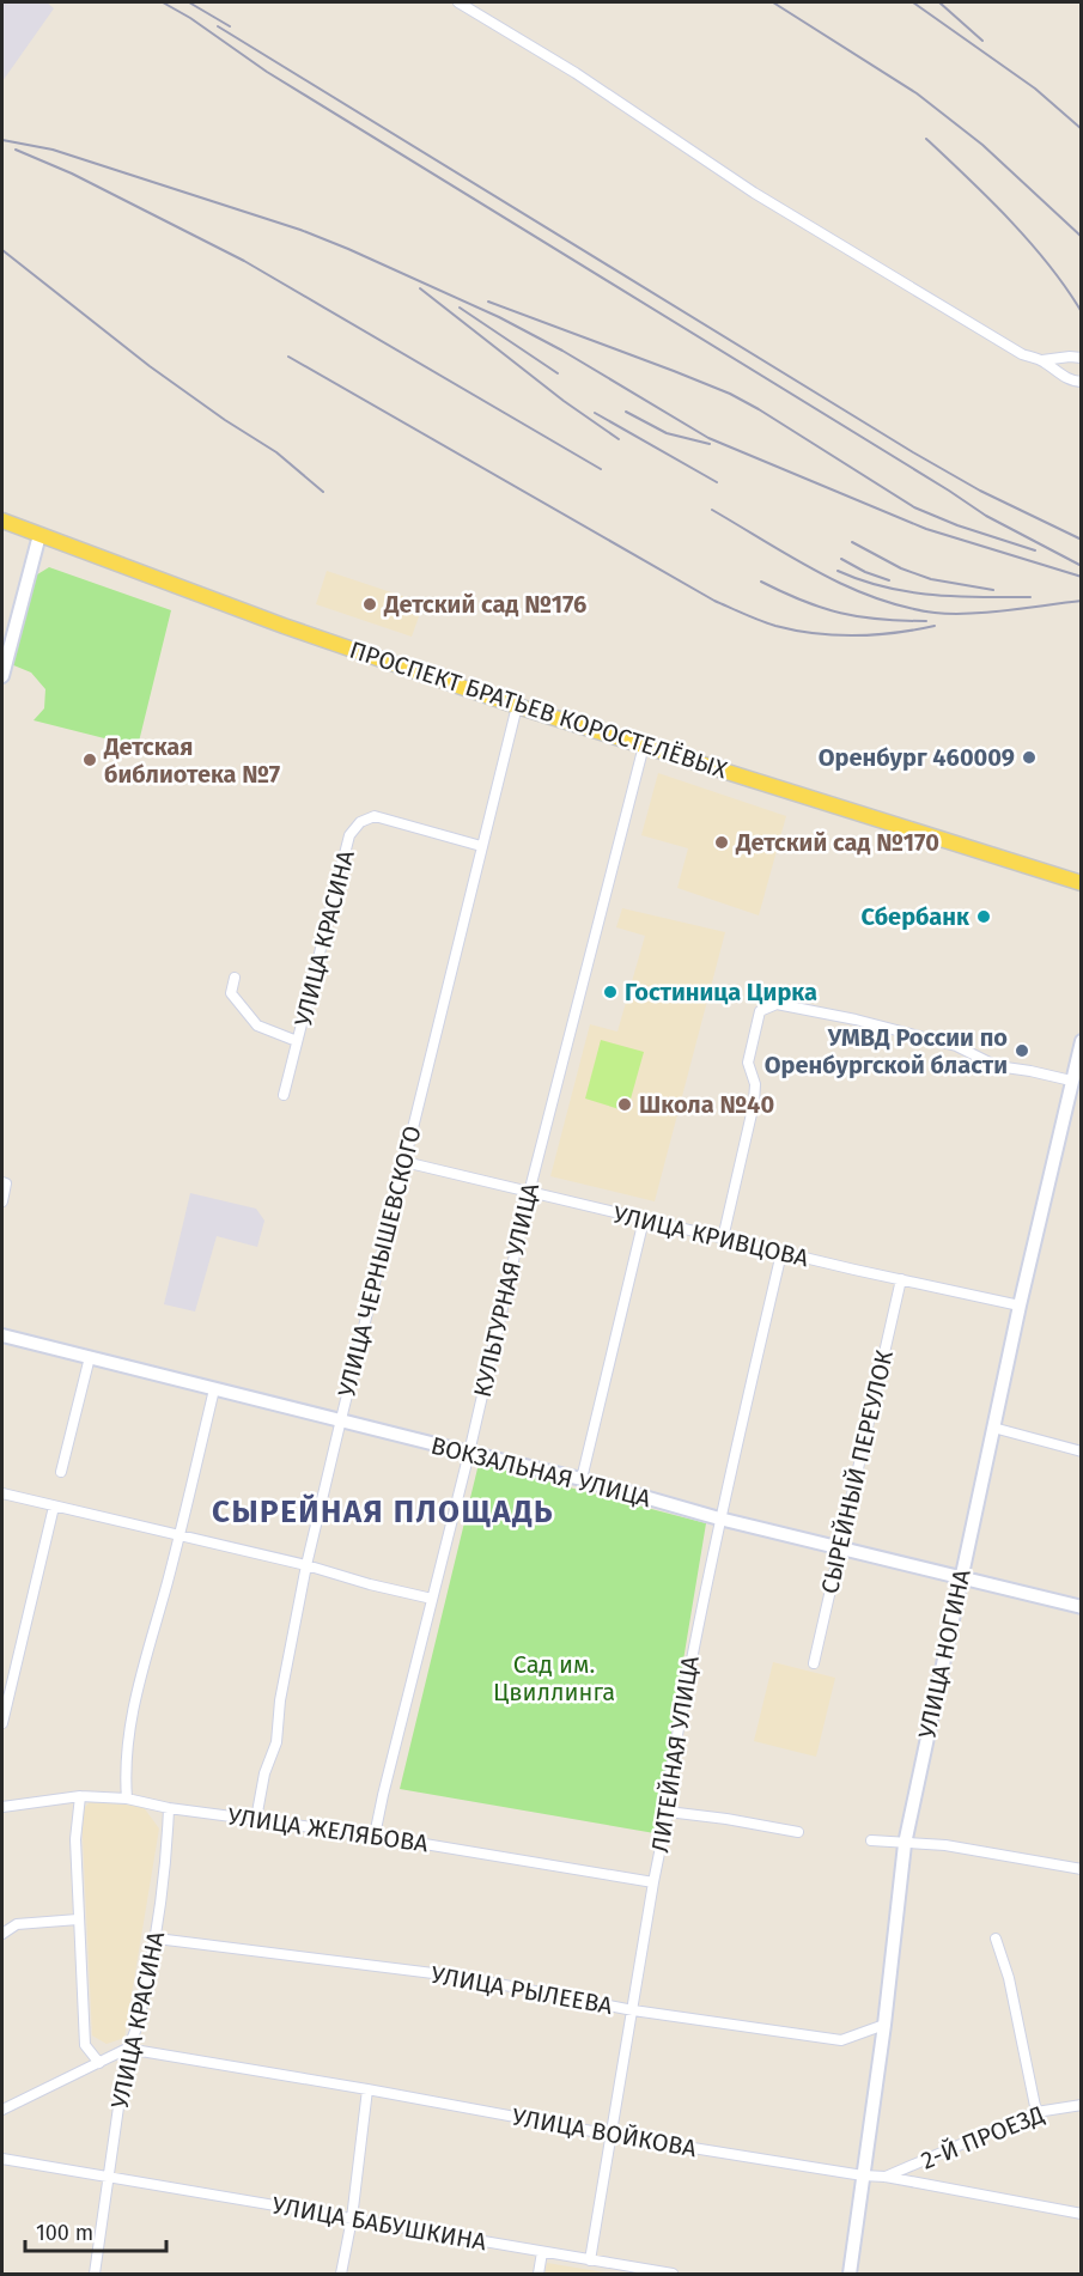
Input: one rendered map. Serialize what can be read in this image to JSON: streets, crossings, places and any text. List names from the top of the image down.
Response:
{
  "streets": {
    "main road": ["ПРОСПЕКТ БРАТЬЕВ КОРОСТЕЛЁВЫХ"],
    "street": [
      "УЛИЦА КРАСИНА",
      "УЛИЦА КРИВЦОВА",
      "УЛИЦА ЧЕРНЫШЕВСКОГО",
      "КУЛЬТУРНАЯ УЛИЦА",
      "ВОКЗАЛЬНАЯ УЛИЦА",
      "СЫРЕЙНЫЙ ПЕРЕУЛОК",
      "УЛИЦА НОГИНА",
      "ЛИТЕЙНАЯ УЛИЦА",
      "УЛИЦА ЖЕЛЯБОВА",
      "УЛИЦА РЫЛЕЕВА",
      "УЛИЦА ВОЙКОВА",
      "2-Й ПРОЕЗД",
      "УЛИЦА БАБУШКИНА"
    ]
  },
  "crossings": [
    ["ПРОСПЕКТ БРАТЬЕВ КОРОСТЕЛЁВЫХ", "УЛИЦА ЧЕРНЫШЕВСКОГО"],
    ["ПРОСПЕКТ БРАТЬЕВ КОРОСТЕЛЁВЫХ", "КУЛЬТУРНАЯ УЛИЦА"],
    ["УЛИЦА КРАСИНА", "УЛИЦА ЧЕРНЫШЕВСКОГО"],
    ["УЛИЦА КРАСИНА", "УЛИЦА ЖЕЛЯБОВА"],
    ["УЛИЦА КРАСИНА", "УЛИЦА РЫЛЕЕВА"],
    ["УЛИЦА КРАСИНА", "УЛИЦА ВОЙКОВА"],
    ["УЛИЦА КРАСИНА", "УЛИЦА БАБУШКИНА"],
    ["УЛИЦА КРИВЦОВА", "УЛИЦА ЧЕРНЫШЕВСКОГО"],
    ["УЛИЦА КРИВЦОВА", "КУЛЬТУРНАЯ УЛИЦА"],
    ["УЛИЦА КРИВЦОВА", "СЫРЕЙНЫЙ ПЕРЕУЛОК"],
    ["УЛИЦА КРИВЦОВА", "УЛИЦА НОГИНА"],
    ["УЛИЦА КРИВЦОВА", "ЛИТЕЙНАЯ УЛИЦА"],
    ["УЛИЦА ЧЕРНЫШЕВСКОГО", "ВОКЗАЛЬНАЯ УЛИЦА"],
    ["УЛИЦА ЧЕРНЫШЕВСКОГО", "УЛИЦА ЖЕЛЯБОВА"],
    ["КУЛЬТУРНАЯ УЛИЦА", "ВОКЗАЛЬНАЯ УЛИЦА"],
    ["КУЛЬТУРНАЯ УЛИЦА", "УЛИЦА ЖЕЛЯБОВА"],
    ["ВОКЗАЛЬНАЯ УЛИЦА", "СЫРЕЙНЫЙ ПЕРЕУЛОК"],
    ["ВОКЗАЛЬНАЯ УЛИЦА", "УЛИЦА НОГИНА"],
    ["ВОКЗАЛЬНАЯ УЛИЦА", "ЛИТЕЙНАЯ УЛИЦА"],
    ["УЛИЦА НОГИНА", "УЛИЦА РЫЛЕЕВА"],
    ["УЛИЦА НОГИНА", "УЛИЦА ВОЙКОВА"],
    ["ЛИТЕЙНАЯ УЛИЦА", "УЛИЦА ЖЕЛЯБОВА"],
    ["ЛИТЕЙНАЯ УЛИЦА", "УЛИЦА РЫЛЕЕВА"],
    ["ЛИТЕЙНАЯ УЛИЦА", "УЛИЦА ВОЙКОВА"],
    ["ЛИТЕЙНАЯ УЛИЦА", "УЛИЦА БАБУШКИНА"],
    ["УЛИЦА ВОЙКОВА", "2-Й ПРОЕЗД"]
  ],
  "districts": ["СЫРЕЙНАЯ ПЛОЩАДЬ"],
  "parks": ["Сад им. Цвиллинга"],
  "places": [
    "Детский сад №176",
    "Оренбург 460009",
    "Детская библиотека №7",
    "Детский сад №170",
    "Сбербанк",
    "Гостиница Цирка",
    "УМВД России по Оренбургской бласти",
    "Школа №40"
  ],
  "scale_bar": "100 m"
}
